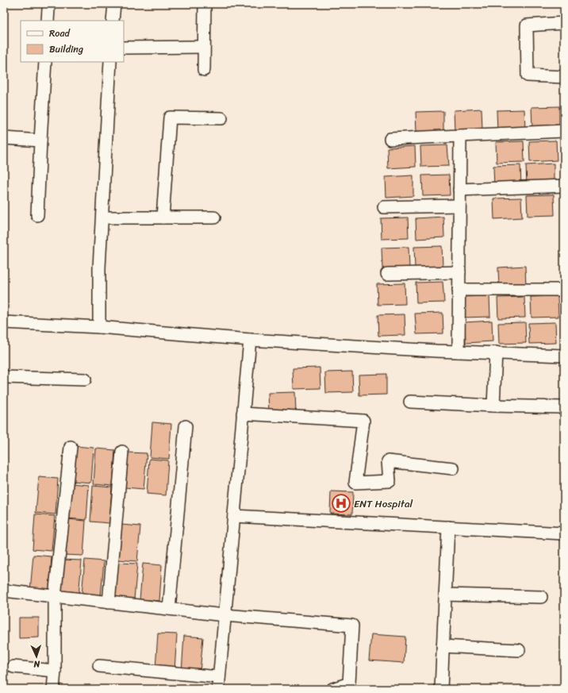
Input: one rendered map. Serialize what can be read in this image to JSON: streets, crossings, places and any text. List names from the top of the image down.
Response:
{
  "places": {
    "hospital": ["ENT Hospital"]
  },
  "legend": ["Road", "Building"],
  "north": "bottom"
}
